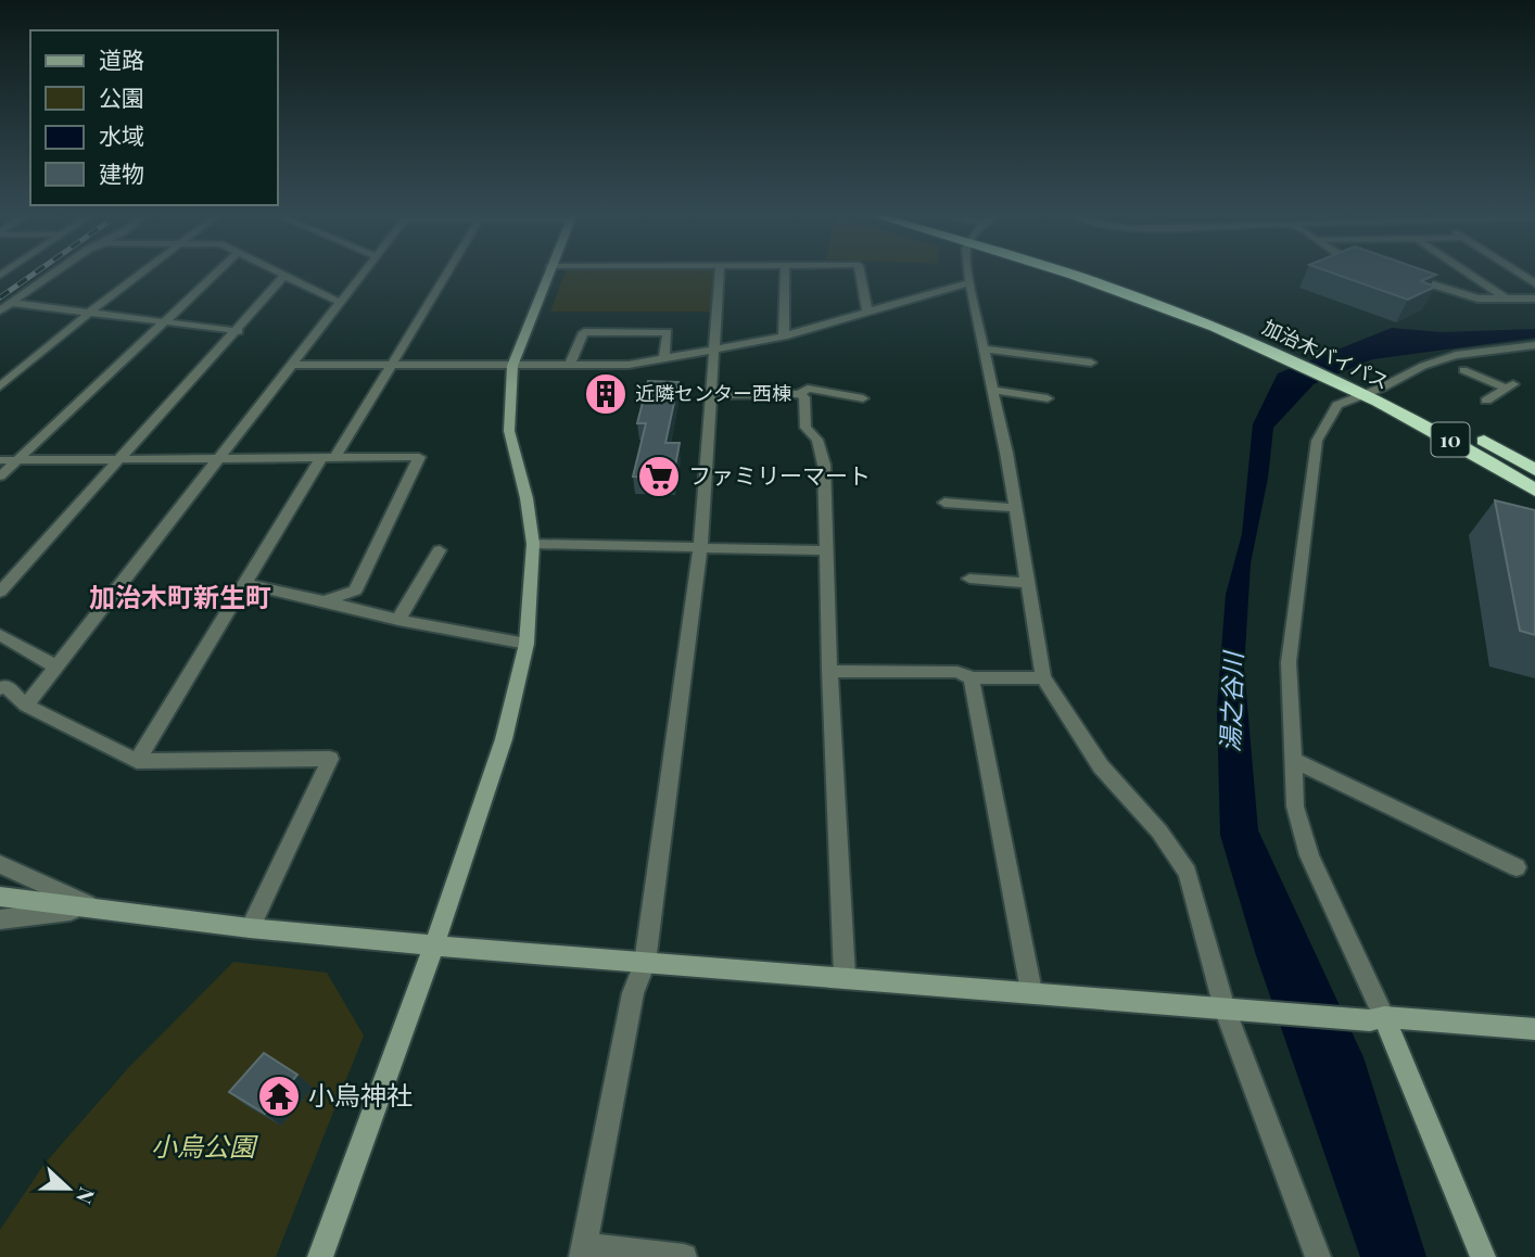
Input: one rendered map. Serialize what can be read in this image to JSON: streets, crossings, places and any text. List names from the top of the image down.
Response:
{
  "streets": {
    "highway": ["加治木バイパス", "10"]
  },
  "districts": ["加治木町新生町"],
  "water": ["湯之谷川"],
  "parks": ["小烏公園"],
  "places": {
    "building": ["近隣センター西棟"],
    "supermarket": ["ファミリーマート"],
    "temple": ["小烏神社"]
  },
  "legend": [
    "道路",
    "公園",
    "水域",
    "建物"
  ],
  "north": "right"
}
